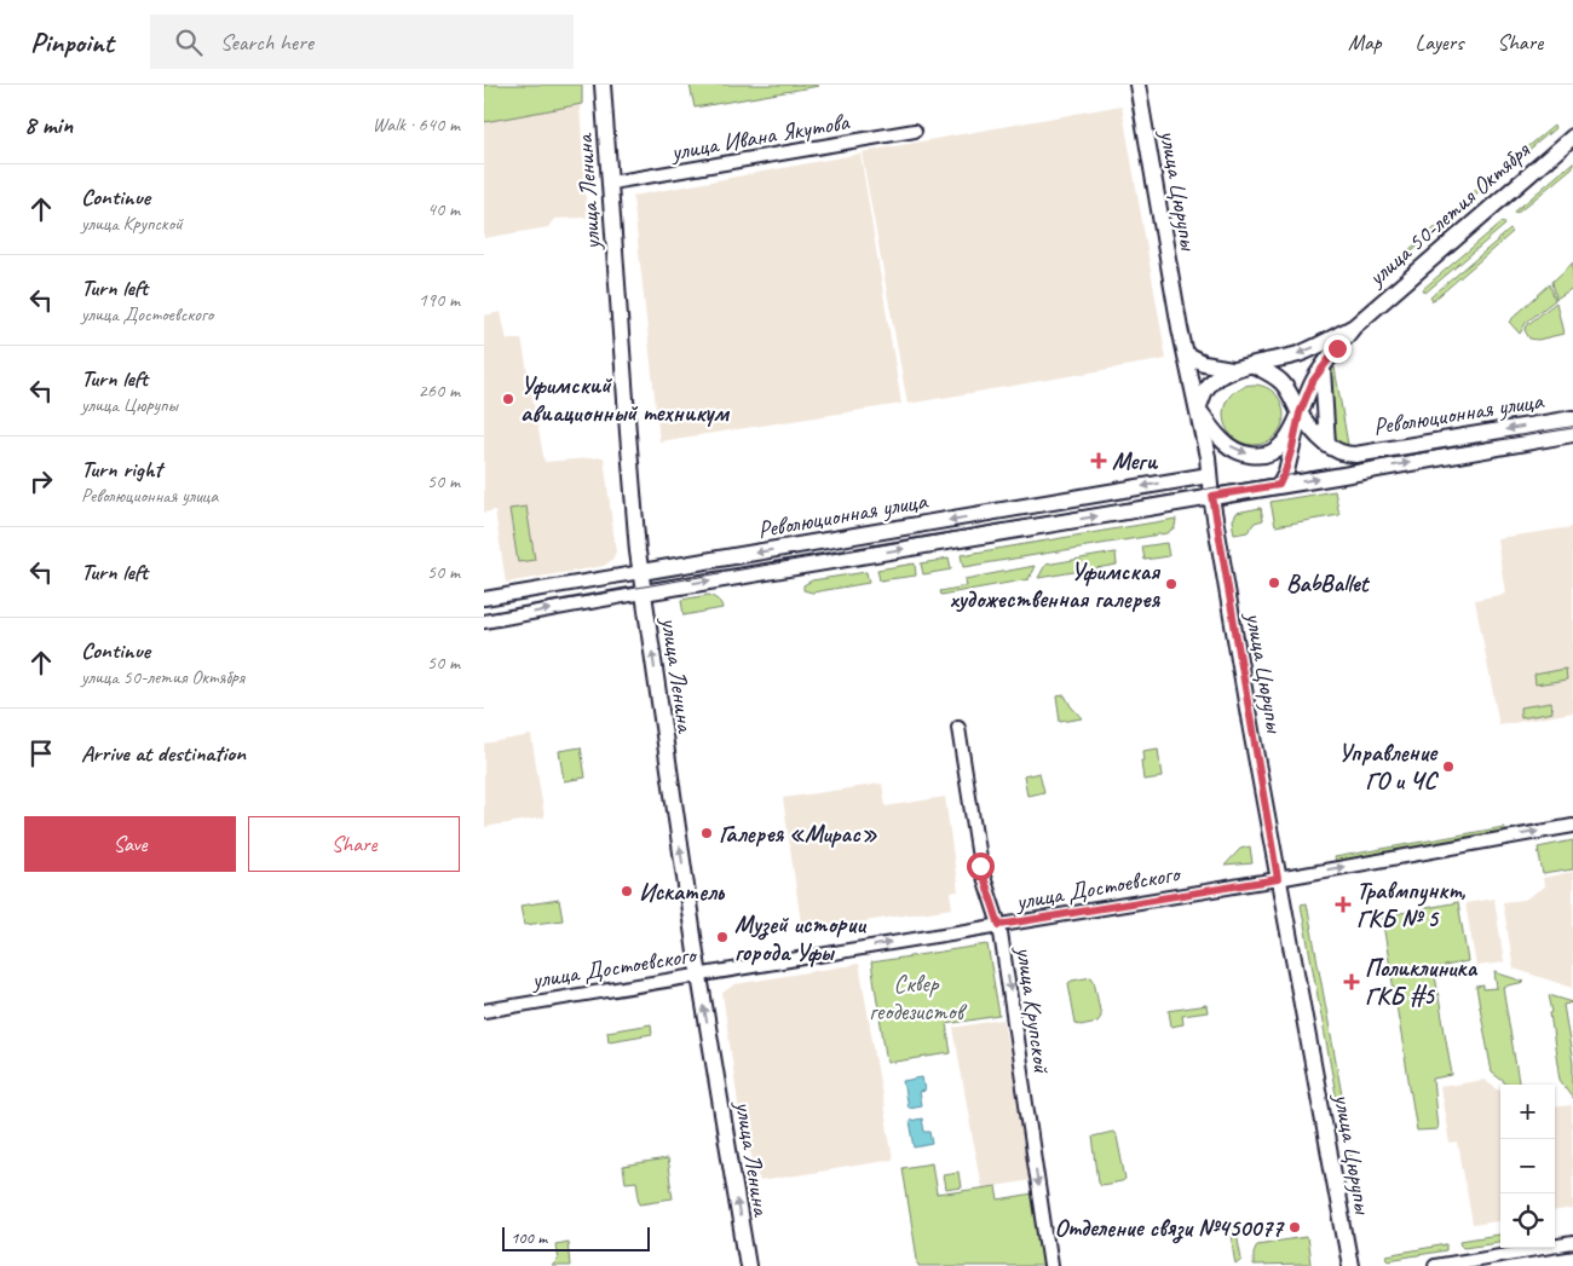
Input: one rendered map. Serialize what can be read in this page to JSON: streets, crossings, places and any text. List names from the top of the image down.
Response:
{
  "streets": {
    "main road": [
      "улица Цюрупы",
      "улица Ленина",
      "улица 50-летия Октября",
      "Революционная улица"
    ],
    "street": ["улица Ивана Якутова", "улица Достоевского", "улица Крупской"]
  },
  "crossings": [
    ["улица Ивана Якутова", "улица Ленина"],
    ["улица Цюрупы", "улица 50-летия Октября"],
    ["улица Цюрупы", "Революционная улица"],
    ["улица Цюрупы", "улица Достоевского"],
    ["улица Ленина", "Революционная улица"],
    ["улица Ленина", "улица Достоевского"],
    ["улица Достоевского", "улица Крупской"]
  ],
  "one_way": ["улица Ленина", "улица Достоевского", "улица Крупской"],
  "parks": ["Сквер геодезистов"],
  "places": {
    "other": [
      "Уфимский авиационный техникум",
      "BabBallet",
      "Уфимская художественная галерея",
      "Управление ГО и ЧС",
      "Галерея «Мирас»",
      "Искатель",
      "Музей истории города Уфы",
      "Отделение связи №450077"
    ],
    "health": ["Меги", "Травмпункт, ГКБ № 5", "Поликлиника ГКБ #5"]
  },
  "scale_bar": "100 m",
  "page": {
    "header": "Pinpoint",
    "search": "Search here",
    "nav": ["Map", "Layers", "Share"],
    "heading": ["8 min", "Walk · 640 m"],
    "list": [
      ["Continue", "улица Крупской", "40 m"],
      ["Turn left", "улица Достоевского", "190 m"],
      ["Turn left", "улица Цюрупы", "260 m"],
      ["Turn right", "Революционная улица", "50 m"],
      ["Turn left", "50 m"],
      ["Continue", "улица 50-летия Октября", "50 m"],
      "Arrive at destination"
    ],
    "buttons": ["Save", "Share"],
    "map_buttons": ["+", "−"],
    "scale": "100 m"
  }
}
